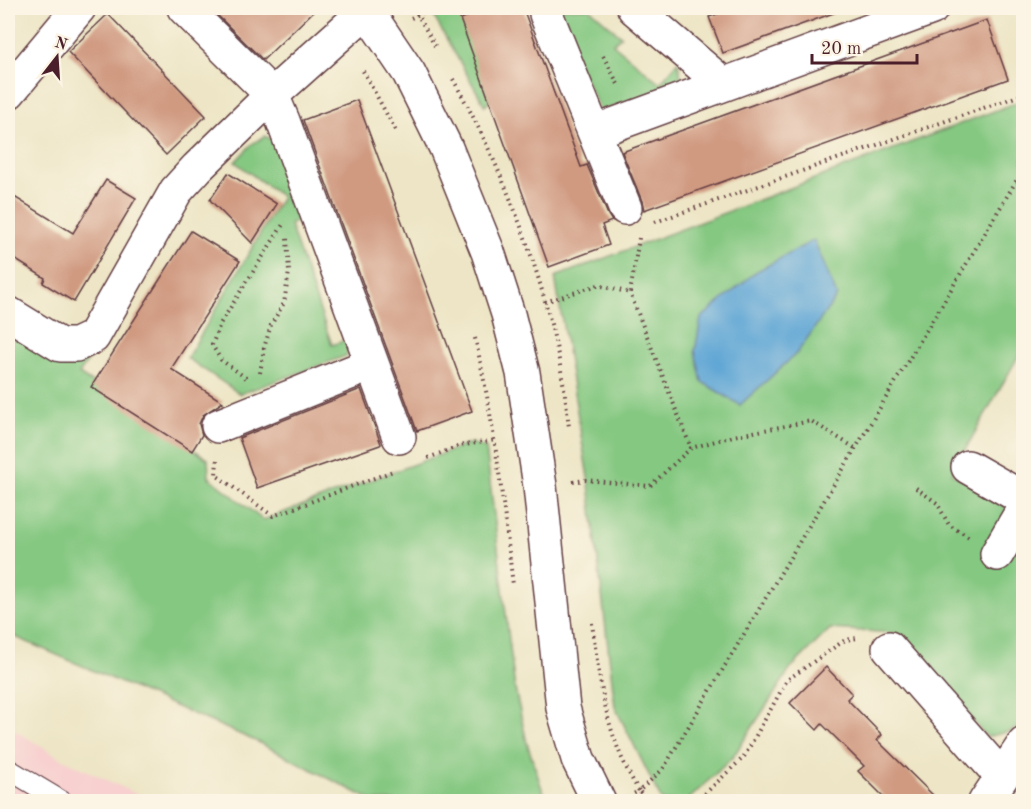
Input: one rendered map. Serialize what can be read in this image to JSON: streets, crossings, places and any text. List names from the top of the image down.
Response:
{
  "scale_bar": "20 m",
  "north": "top"
}
